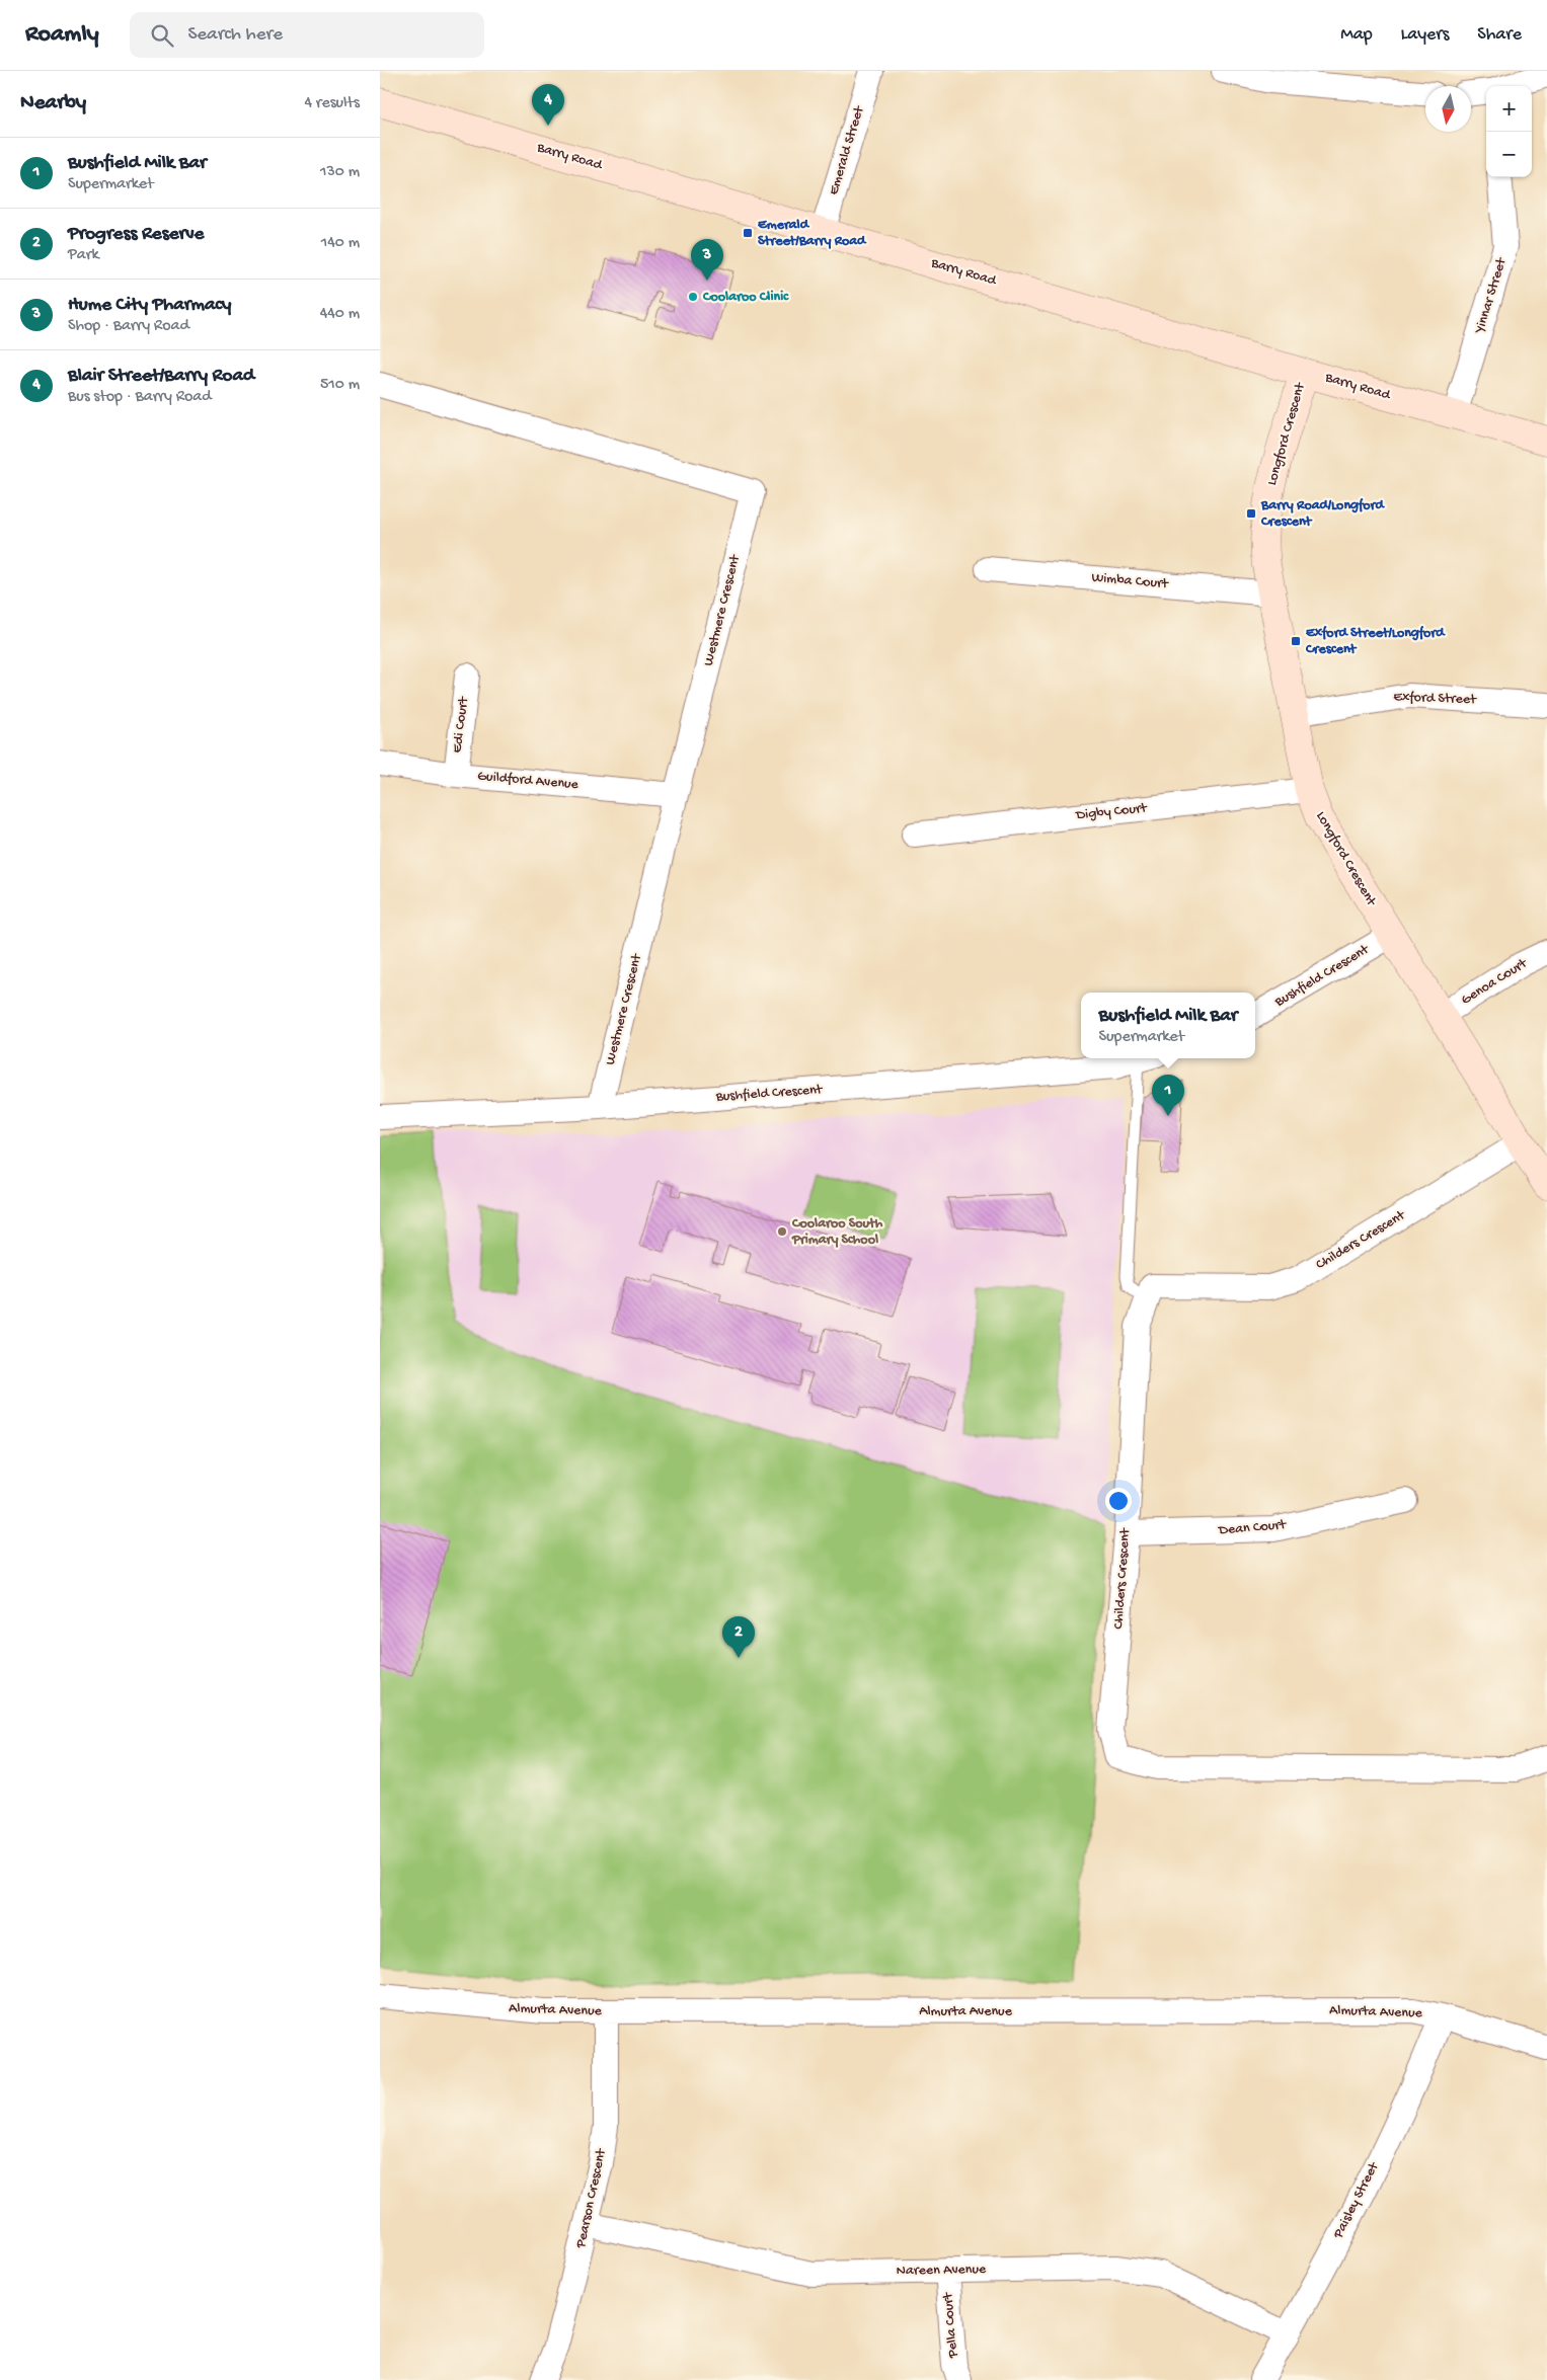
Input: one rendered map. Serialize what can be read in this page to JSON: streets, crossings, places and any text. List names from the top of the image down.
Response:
{
  "streets": {
    "main road": ["Barry Road", "Longford Crescent"],
    "street": [
      "Emerald Street",
      "Yinnar Street",
      "Wimba Court",
      "Westmere Crescent",
      "Exford Street",
      "Edi Court",
      "Guildford Avenue",
      "Digby Court",
      "Bushfield Crescent",
      "Genoa Court",
      "Childers Crescent",
      "Dean Court",
      "Almurta Avenue",
      "Pearson Crescent",
      "Paisley Street",
      "Nareen Avenue",
      "Pella Court"
    ]
  },
  "crossings": [
    ["Emerald Street", "Barry Road"],
    ["Barry Road", "Yinnar Street"],
    ["Barry Road", "Longford Crescent"],
    ["Longford Crescent", "Wimba Court"],
    ["Longford Crescent", "Exford Street"],
    ["Longford Crescent", "Digby Court"],
    ["Longford Crescent", "Bushfield Crescent"],
    ["Longford Crescent", "Genoa Court"],
    ["Longford Crescent", "Childers Crescent"],
    ["Westmere Crescent", "Guildford Avenue"],
    ["Westmere Crescent", "Bushfield Crescent"],
    ["Edi Court", "Guildford Avenue"],
    ["Childers Crescent", "Dean Court"],
    ["Almurta Avenue", "Pearson Crescent"],
    ["Almurta Avenue", "Paisley Street"],
    ["Pearson Crescent", "Nareen Avenue"],
    ["Paisley Street", "Nareen Avenue"],
    ["Nareen Avenue", "Pella Court"]
  ],
  "places": {
    "transit": ["Emerald Street/Barry Road", "Barry Road/Longford Crescent", "Exford Street/Longford Crescent"],
    "other": ["Coolaroo Clinic", "Coolaroo South Primary School"]
  },
  "north": "bottom",
  "page": {
    "header": "Roamly",
    "search": "Search here",
    "nav": ["Map", "Layers", "Share"],
    "heading": ["Nearby", "4 results"],
    "pins": [
      "4",
      "3",
      "1",
      "2"
    ],
    "map_buttons": ["+", "−"],
    "list": [
      {
        "mark": "1",
        "name": "Bushfield Milk Bar",
        "note": "Supermarket",
        "value": "130 m"
      },
      {
        "mark": "2",
        "name": "Progress Reserve",
        "note": "Park",
        "value": "140 m"
      },
      {
        "mark": "3",
        "name": "Hume City Pharmacy",
        "note": "Shop · Barry Road",
        "value": "440 m"
      },
      {
        "mark": "4",
        "name": "Blair Street/Barry Road",
        "note": "Bus stop · Barry Road",
        "value": "510 m"
      }
    ],
    "popup": ["Bushfield Milk Bar", "Supermarket"]
  }
}
